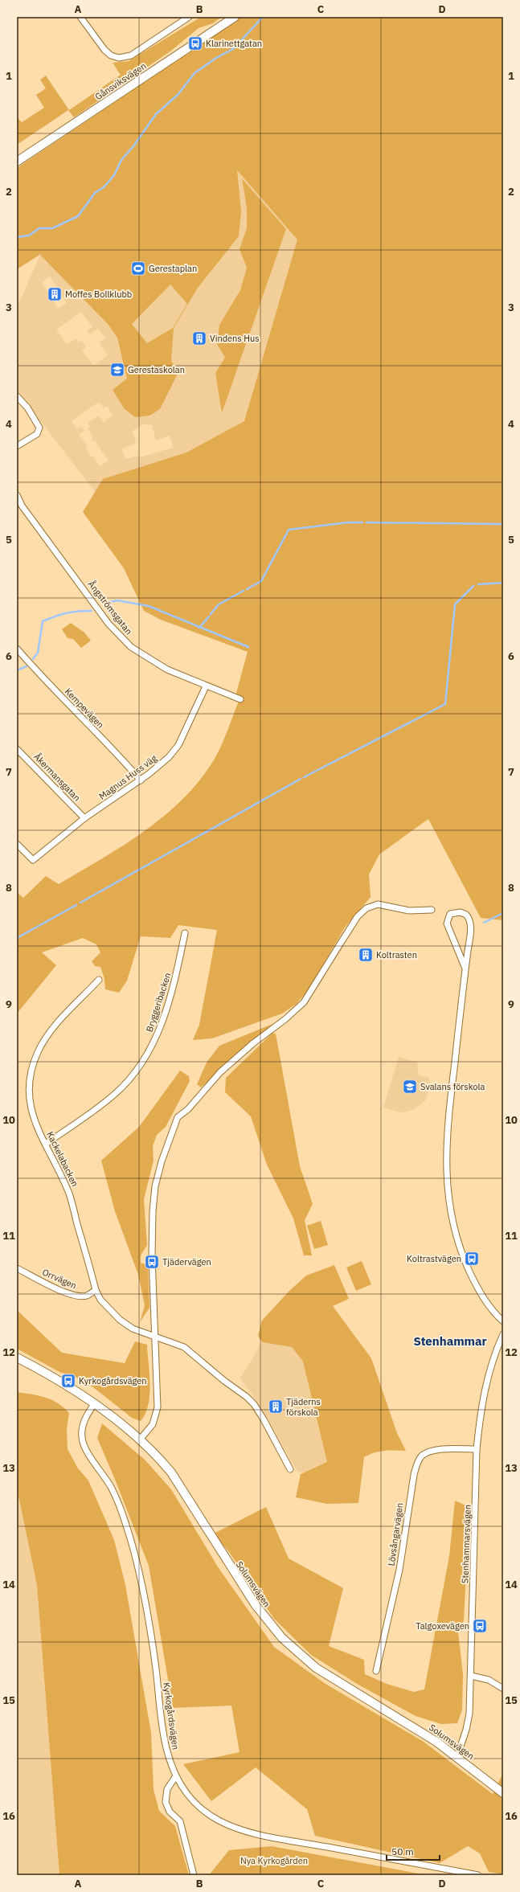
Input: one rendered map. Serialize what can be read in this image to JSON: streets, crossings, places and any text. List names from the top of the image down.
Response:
{
  "streets": {
    "main road": ["Gånsviksvägen", "Solumsvägen"],
    "street": [
      "Ångströmsgatan",
      "Kempevägen",
      "Åkermansgatan",
      "Magnus Huss väg",
      "Bryggeribacken",
      "Kackelabacken",
      "Orrvägen",
      "Lövsångarvägen",
      "Stenhammarsvägen",
      "Kyrkogårdsvägen"
    ]
  },
  "crossings": [
    ["Ångströmsgatan", "Magnus Huss väg"],
    ["Kempevägen", "Magnus Huss väg"],
    ["Åkermansgatan", "Magnus Huss väg"],
    ["Bryggeribacken", "Kackelabacken"],
    ["Kackelabacken", "Orrvägen"],
    ["Lövsångarvägen", "Stenhammarsvägen"],
    ["Stenhammarsvägen", "Solumsvägen"],
    ["Solumsvägen", "Kyrkogårdsvägen"]
  ],
  "districts": ["Stenhammar"],
  "parks": ["Nya Kyrkogården"],
  "places": {
    "bus stop": [
      "Klarinettgatan",
      "Koltrastvägen",
      "Tjädervägen",
      "Kyrkogårdsvägen",
      "Talgoxevägen"
    ],
    "sports": ["Gerestaplan"],
    "building": [
      "Moffes Bollklubb",
      "Vindens Hus",
      "Koltrasten",
      "Tjäderns förskola"
    ],
    "school or university": ["Gerestaskolan", "Svalans förskola"]
  },
  "scale_bar": "50 m",
  "grid": {
    "columns": [
      "A",
      "B",
      "C",
      "D"
    ],
    "rows": [
      "1",
      "2",
      "3",
      "4",
      "5",
      "6",
      "7",
      "8",
      "9",
      "10",
      "11",
      "12",
      "13",
      "14",
      "15",
      "16"
    ]
  }
}
